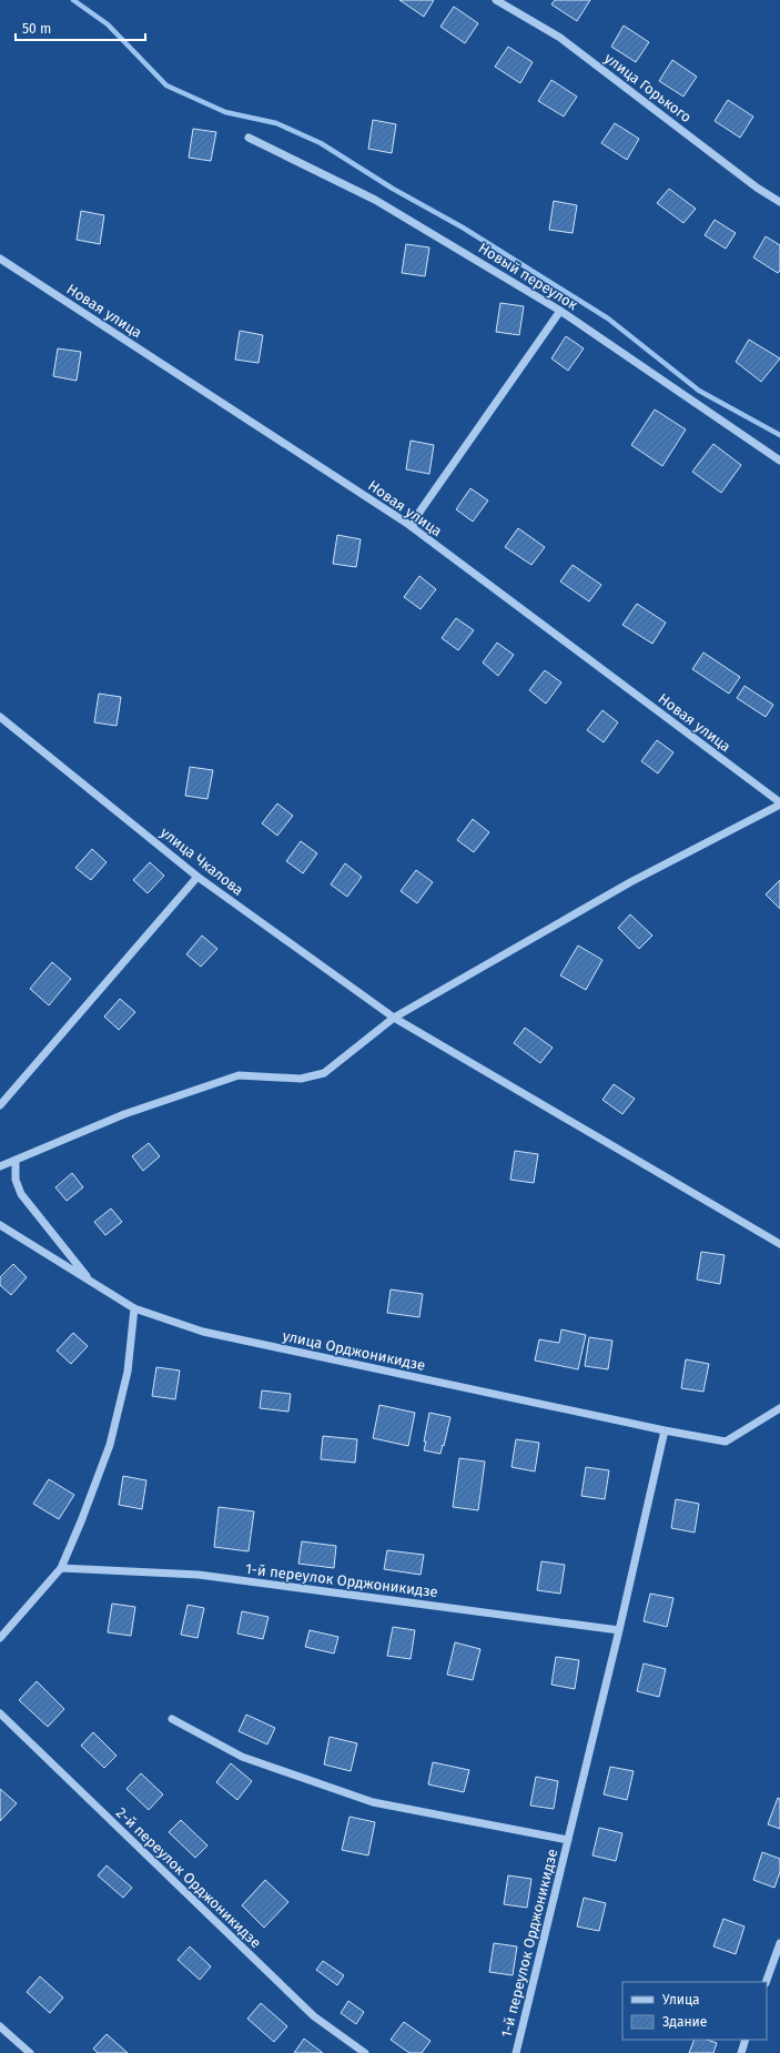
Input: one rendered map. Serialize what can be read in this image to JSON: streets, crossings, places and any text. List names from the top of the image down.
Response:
{
  "streets": {
    "street": [
      "улица Горького",
      "Новый переулок",
      "Новая улица",
      "улица Чкалова",
      "улица Орджоникидзе",
      "1-й переулок Орджоникидзе",
      "2-й переулок Орджоникидзе"
    ]
  },
  "crossings": [
    ["улица Орджоникидзе", "1-й переулок Орджоникидзе"]
  ],
  "legend": ["Улица", "Здание"],
  "scale_bar": "50 m"
}
